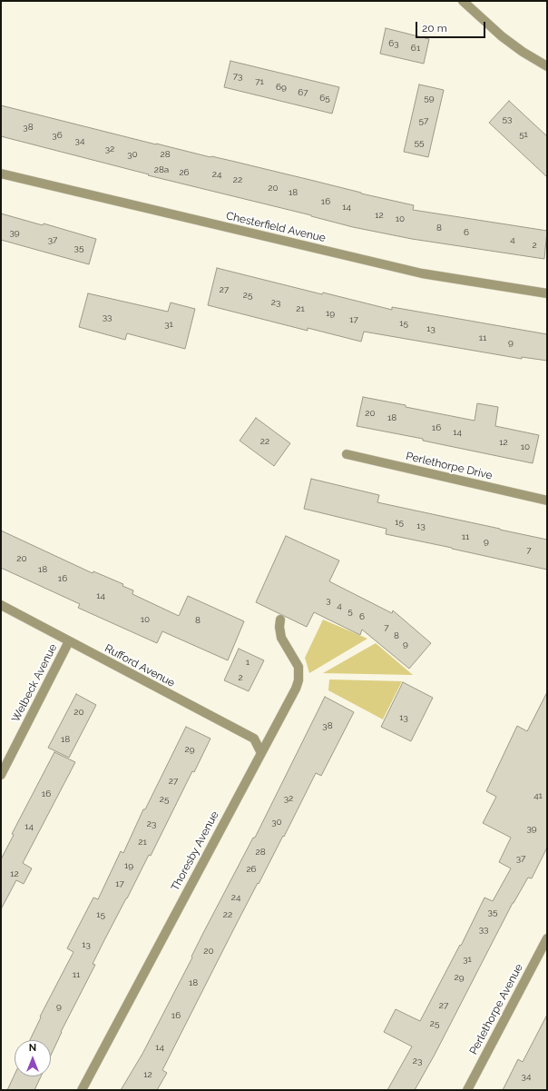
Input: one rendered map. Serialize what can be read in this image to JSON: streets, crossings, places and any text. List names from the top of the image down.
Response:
{
  "streets": {
    "street": [
      "Chesterfield Avenue",
      "Perlethorpe Drive",
      "Rufford Avenue",
      "Welbeck Avenue",
      "Thoresby Avenue",
      "Perlethorpe Avenue"
    ]
  },
  "crossings": [
    ["Rufford Avenue", "Welbeck Avenue"],
    ["Rufford Avenue", "Thoresby Avenue"]
  ],
  "house_numbers": [
    "63",
    "61",
    "73",
    "71",
    "69",
    "67",
    "65",
    "59",
    "53",
    "57",
    "38",
    "51",
    "36",
    "34",
    "55",
    "32",
    "30",
    "28",
    "28a",
    "26",
    "24",
    "22",
    "20",
    "18",
    "16",
    "14",
    "12",
    "10",
    "8",
    "39",
    "6",
    "37",
    "4",
    "2",
    "35",
    "27",
    "25",
    "23",
    "21",
    "19",
    "33",
    "17",
    "15",
    "31",
    "13",
    "11",
    "9",
    "20",
    "18",
    "16",
    "14",
    "22",
    "12",
    "10",
    "15",
    "13",
    "11",
    "9",
    "7",
    "20",
    "18",
    "16",
    "14",
    "3",
    "4",
    "5",
    "6",
    "10",
    "8",
    "7",
    "8",
    "9",
    "1",
    "2",
    "20",
    "13",
    "38",
    "18",
    "29",
    "27",
    "16",
    "41",
    "32",
    "25",
    "30",
    "23",
    "14",
    "39",
    "21",
    "28",
    "37",
    "19",
    "26",
    "12",
    "17",
    "24",
    "35",
    "15",
    "22",
    "33",
    "13",
    "20",
    "31",
    "11",
    "29",
    "18",
    "27",
    "9",
    "16",
    "25",
    "14",
    "23",
    "12",
    "34"
  ],
  "scale_bar": "20 m",
  "north": "top"
}
